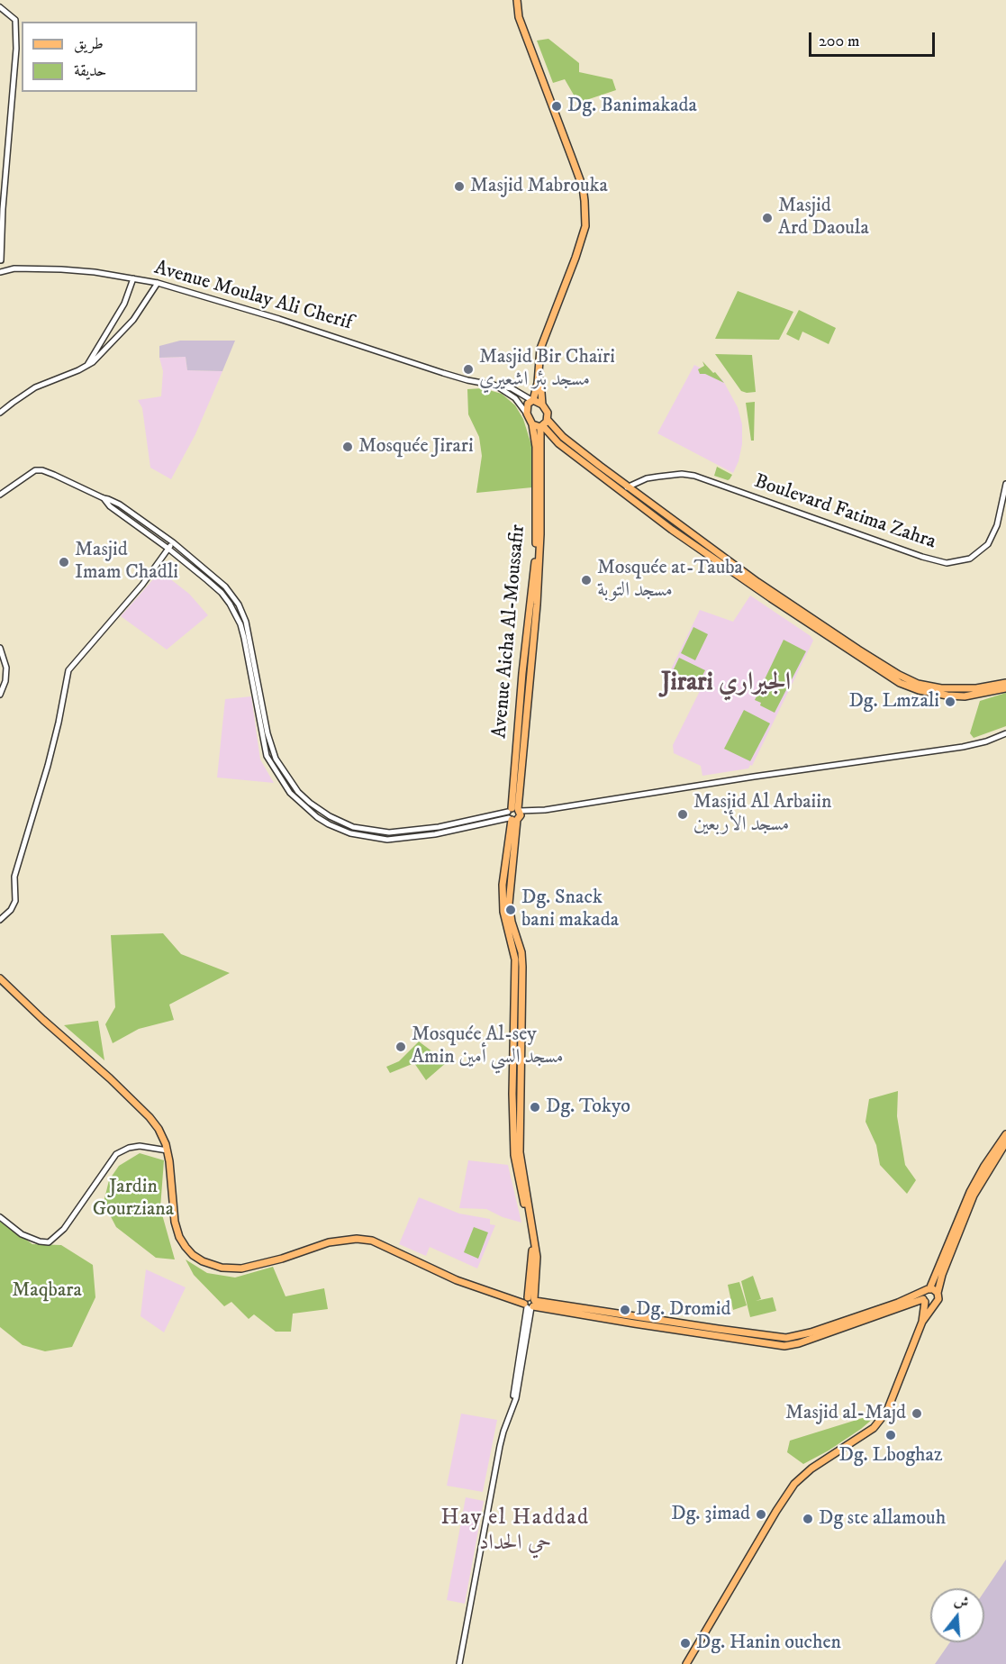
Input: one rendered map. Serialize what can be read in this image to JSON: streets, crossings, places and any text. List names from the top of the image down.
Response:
{
  "streets": {
    "main road": ["Avenue Aicha Al-Moussafir"],
    "street": ["Avenue Moulay Ali Cherif", "Boulevard Fatima Zahra"]
  },
  "crossings": [
    ["Avenue Moulay Ali Cherif", "Avenue Aicha Al-Moussafir"]
  ],
  "districts": ["Jirari الجيراري", "Hay el Haddad حي الحداد"],
  "parks": ["Jardin Gourziana", "Maqbara"],
  "places": [
    "Dg. Banimakada",
    "Masjid Mabrouka",
    "Masjid Ard Daoula",
    "Masjid Bir Chaïri مسجد بئر اشعيري",
    "Mosquée Jirari",
    "Masjid Imam Chadli",
    "Mosquée at-Tauba مسجد التوبة",
    "Dg. Lmzali",
    "Masjid Al Arbaiin مسجد الأربعين",
    "Dg. Snack bani makada",
    "Mosquée Al-sey Amin مسجد السي أمين",
    "Dg. Tokyo",
    "Dg. Dromid",
    "Masjid al-Majd",
    "Dg. Lboghaz",
    "Dg. 3imad",
    "Dg ste allamouh",
    "Dg. Hanin ouchen"
  ],
  "legend": ["طريق", "حديقة"],
  "scale_bar": "200 m",
  "north": "top"
}
